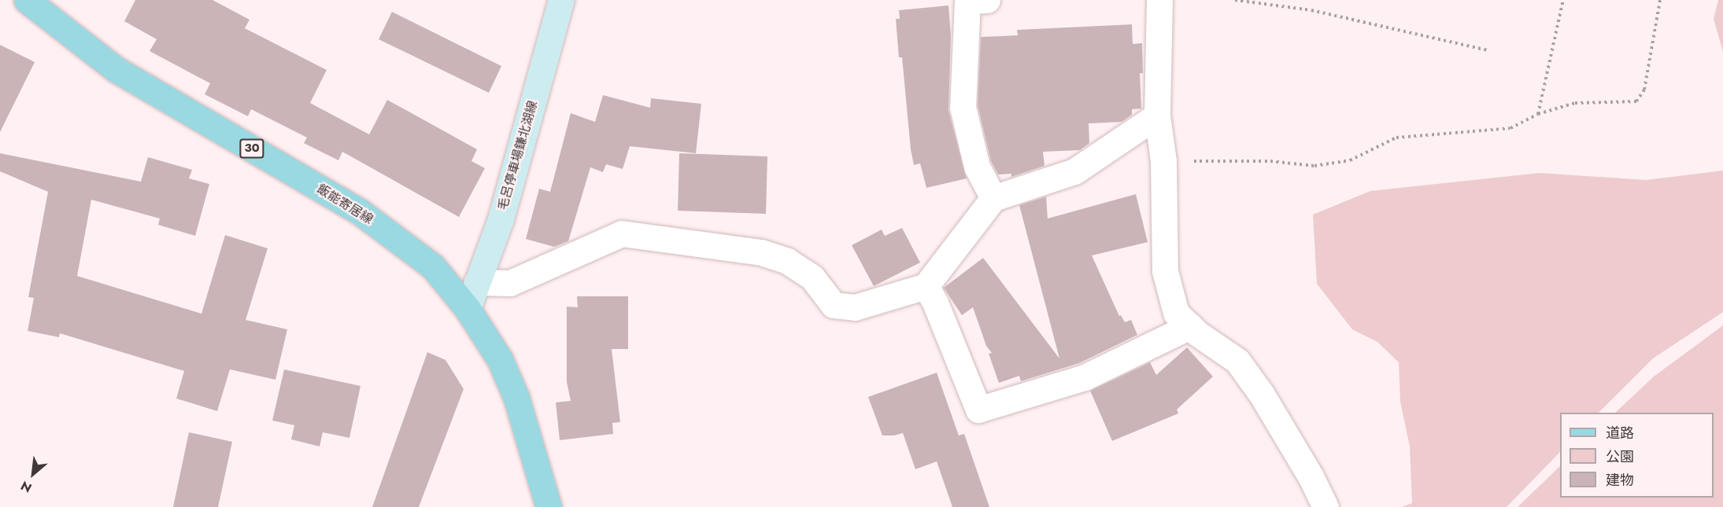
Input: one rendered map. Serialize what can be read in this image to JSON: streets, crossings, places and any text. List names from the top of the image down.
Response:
{
  "streets": {
    "main road": ["30", "毛呂停車場鎌北湖線", "飯能寄居線"]
  },
  "crossings": [
    ["毛呂停車場鎌北湖線", "飯能寄居線"]
  ],
  "legend": ["道路", "公園", "建物"],
  "north": "bottom left"
}
